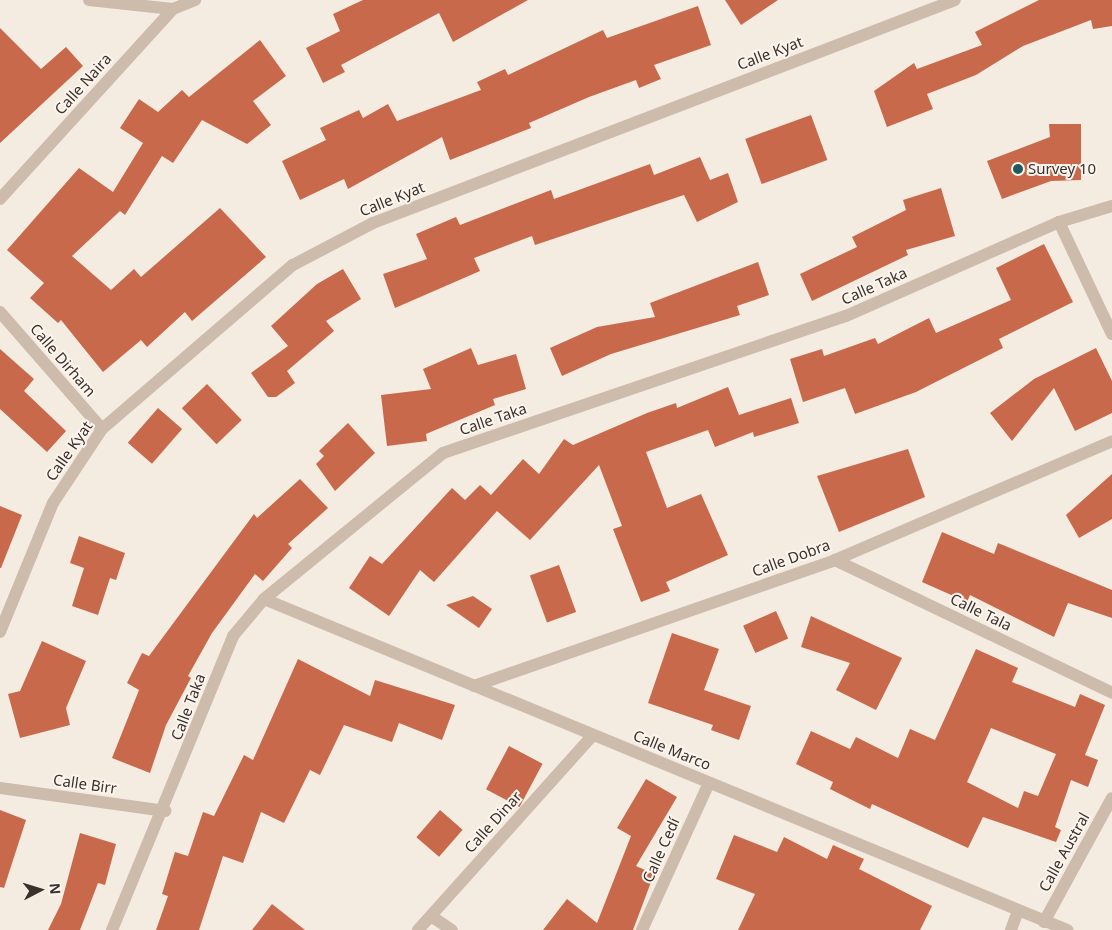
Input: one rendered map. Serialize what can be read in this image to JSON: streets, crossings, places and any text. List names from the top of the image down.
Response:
{
  "streets": {
    "street": [
      "Calle Kyat",
      "Calle Naira",
      "Calle Taka",
      "Calle Dirham",
      "Calle Dobra",
      "Calle Tala",
      "Calle Marco",
      "Calle Birr",
      "Calle Dinar",
      "Calle Cedí",
      "Calle Austral"
    ]
  },
  "crossings": [
    ["Calle Kyat", "Calle Dirham"],
    ["Calle Taka", "Calle Marco"],
    ["Calle Taka", "Calle Birr"],
    ["Calle Dobra", "Calle Tala"],
    ["Calle Dobra", "Calle Marco"],
    ["Calle Marco", "Calle Dinar"],
    ["Calle Marco", "Calle Cedí"],
    ["Calle Marco", "Calle Austral"]
  ],
  "places": ["Survey 10"],
  "north": "right"
}
